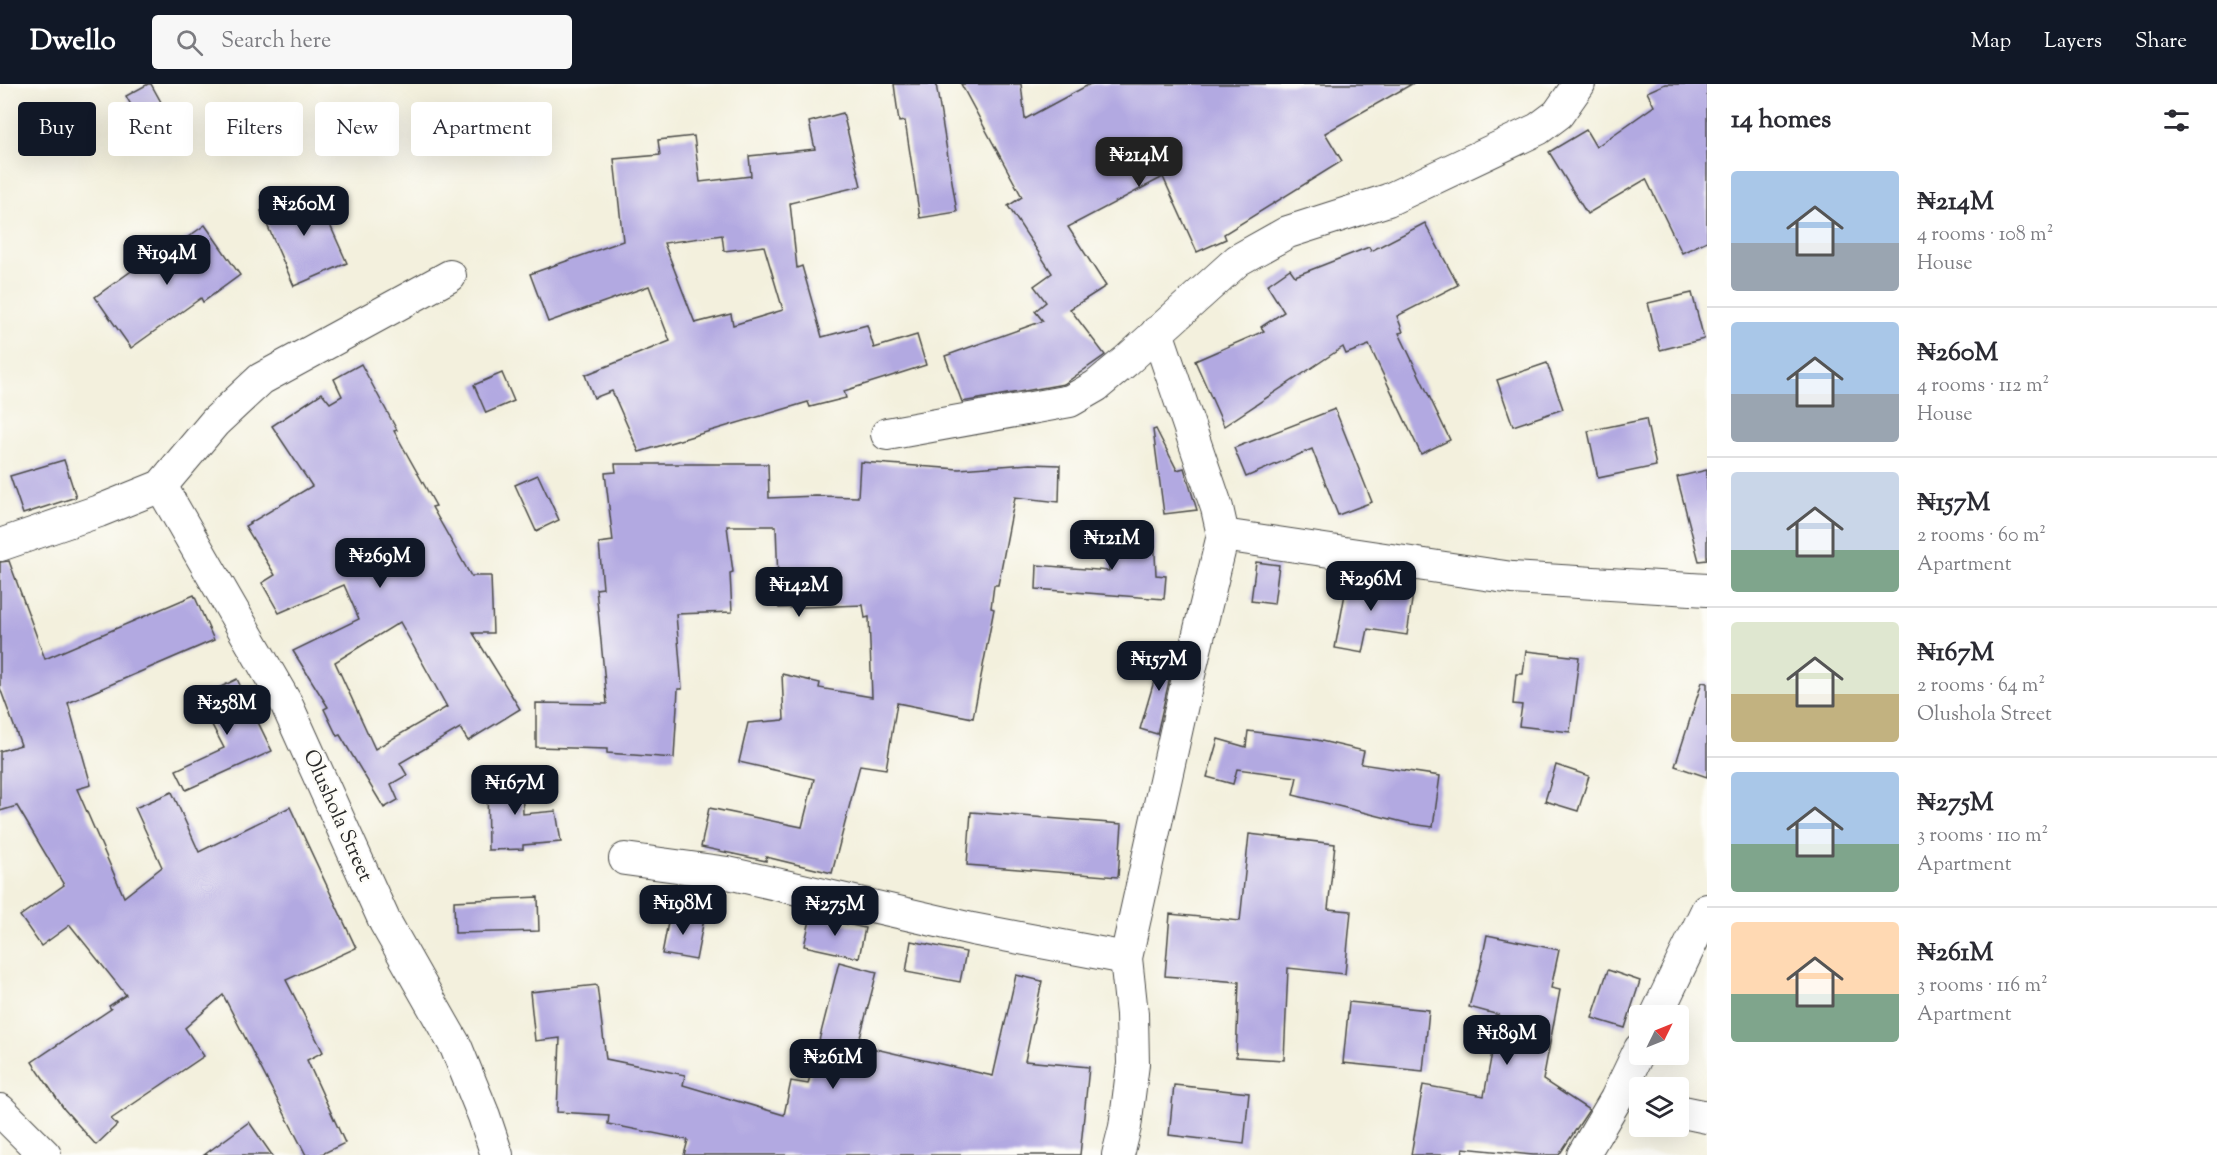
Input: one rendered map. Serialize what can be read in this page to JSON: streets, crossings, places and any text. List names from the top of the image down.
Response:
{
  "streets": {
    "street": ["Olushola Street"]
  },
  "north": "top right",
  "page": {
    "header": "Dwello",
    "search": "Search here",
    "nav": ["Map", "Layers", "Share"],
    "heading": "14 homes",
    "chip": [
      "Buy",
      "Rent",
      "Filters",
      "New",
      "Apartment"
    ],
    "price": [
      "₦214M",
      "₦260M",
      "₦194M",
      "₦121M",
      "₦269M",
      "₦296M",
      "₦142M",
      "₦157M",
      "₦258M",
      "₦167M",
      "₦198M",
      "₦275M",
      "₦189M",
      "₦261M"
    ],
    "list": [
      {
        "name": "₦214M",
        "note": "4 rooms · 108 m² · House"
      },
      {
        "name": "₦260M",
        "note": "4 rooms · 112 m² · House"
      },
      {
        "name": "₦157M",
        "note": "2 rooms · 60 m² · Apartment"
      },
      {
        "name": "₦167M",
        "note": "2 rooms · 64 m² · Olushola Street"
      },
      {
        "name": "₦275M",
        "note": "3 rooms · 110 m² · Apartment"
      },
      {
        "name": "₦261M",
        "note": "3 rooms · 116 m² · Apartment"
      }
    ]
  }
}
